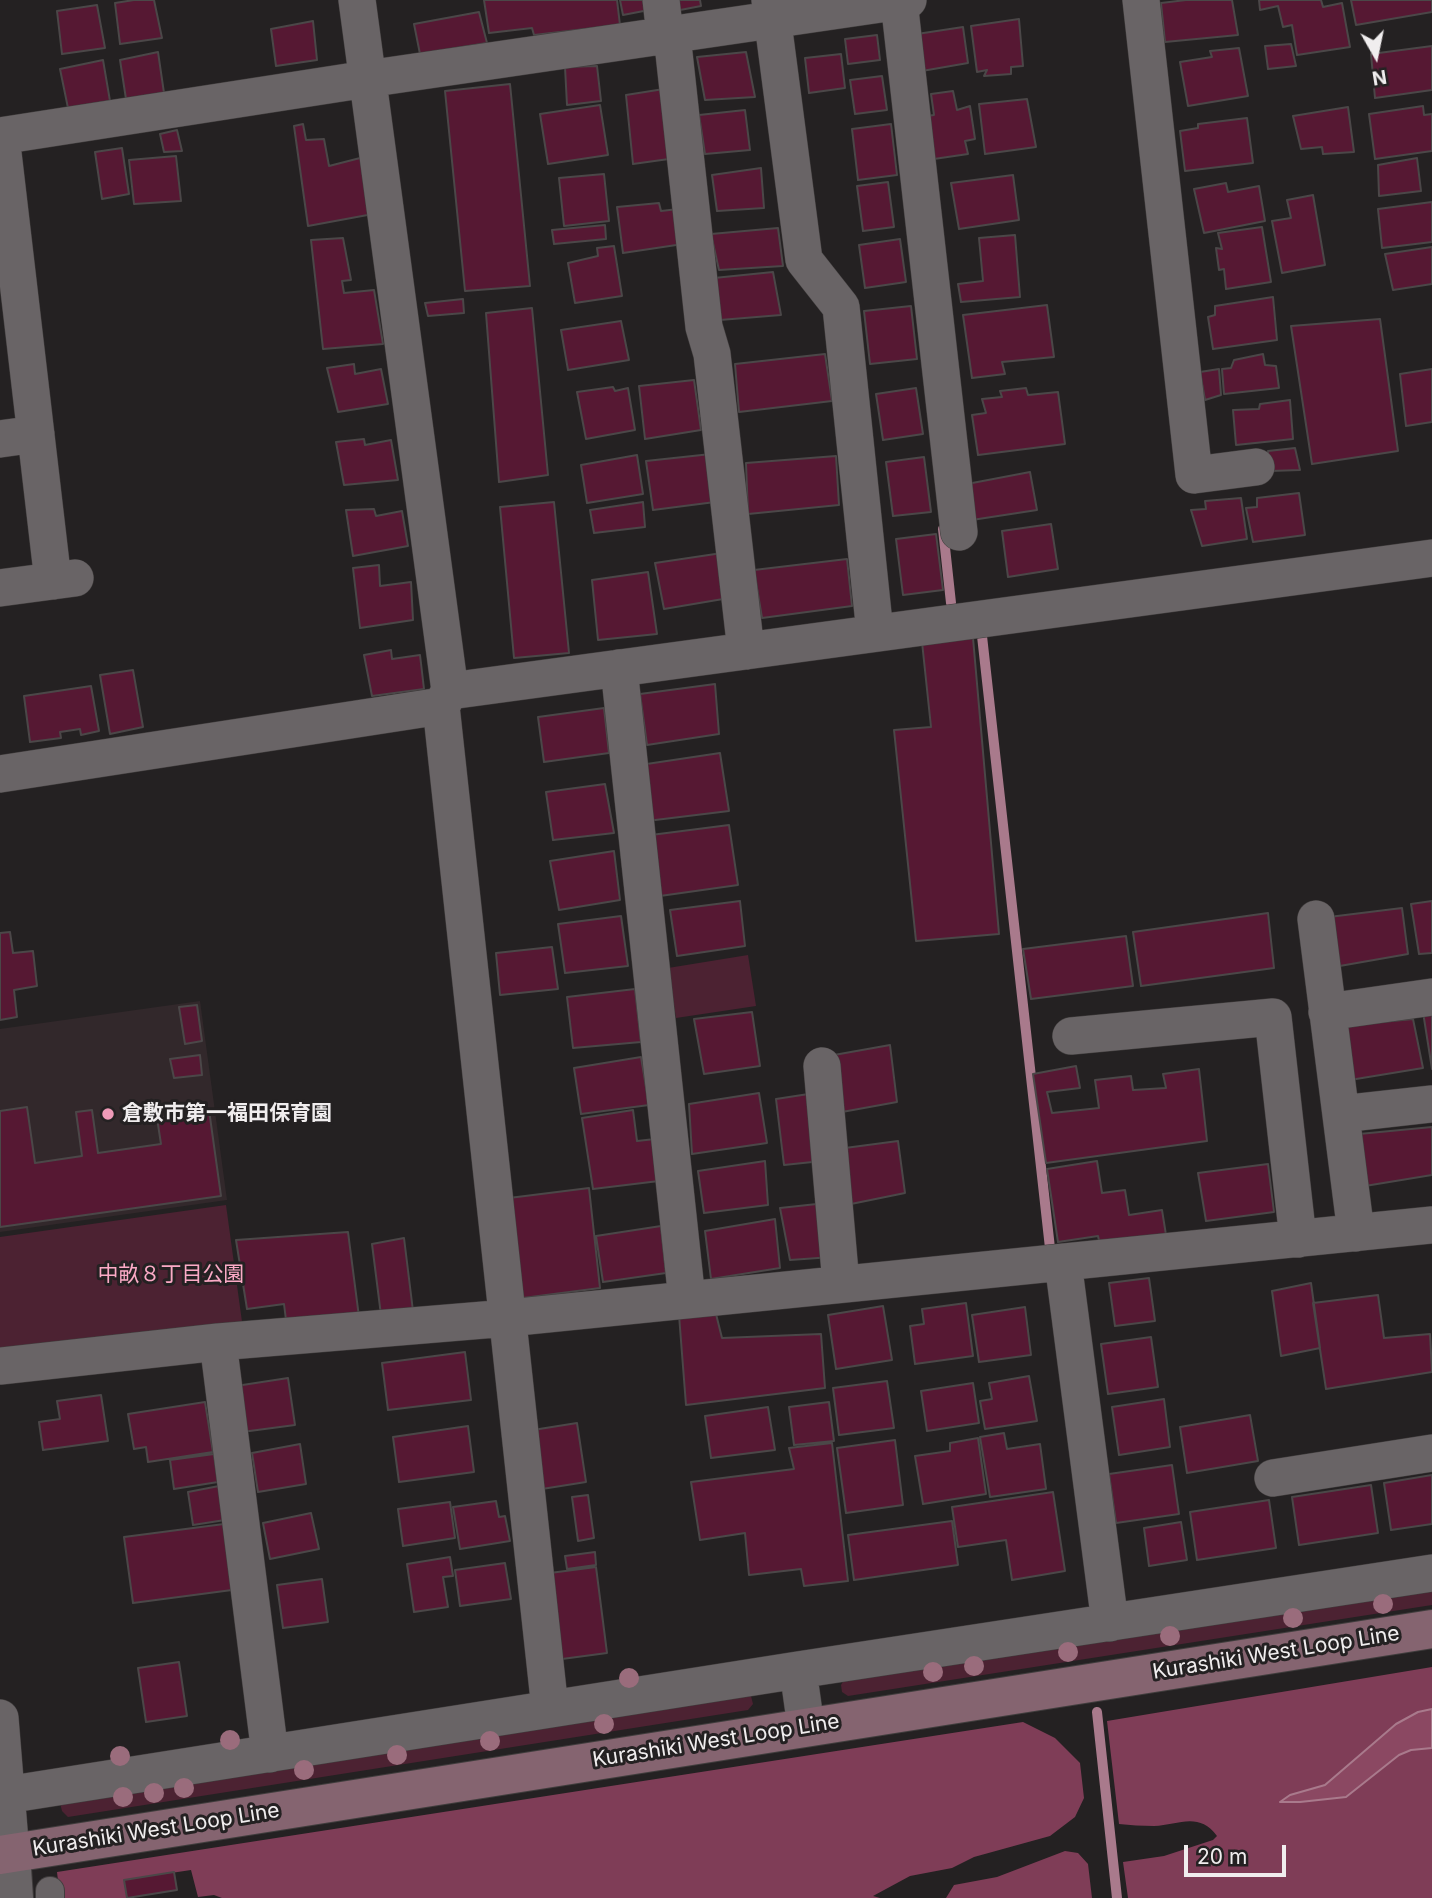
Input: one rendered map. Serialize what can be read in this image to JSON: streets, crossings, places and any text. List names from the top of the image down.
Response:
{
  "streets": {
    "main road": ["Kurashiki West Loop Line"]
  },
  "parks": ["中畝８丁目公園"],
  "places": ["倉敷市第一福田保育園"],
  "scale_bar": "20 m",
  "north": "bottom"
}
